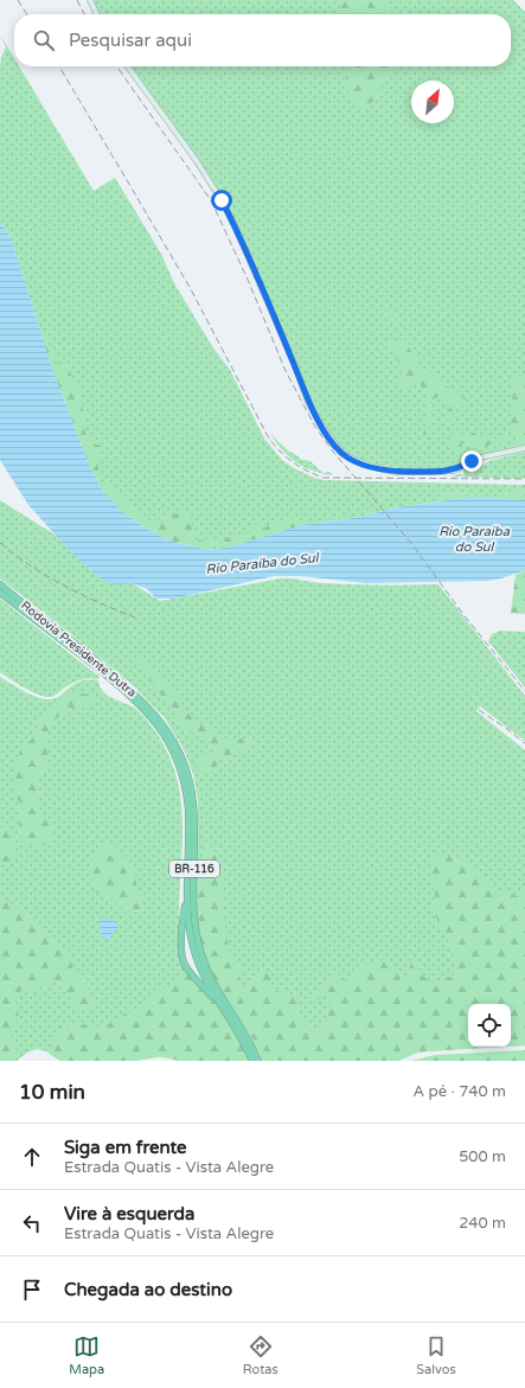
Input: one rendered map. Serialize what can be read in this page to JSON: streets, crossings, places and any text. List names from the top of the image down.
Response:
{
  "streets": {
    "highway": ["Rodovia Presidente Dutra", "BR-116"]
  },
  "water": ["Rio Paraiba do Sul", "Rio Paraíba do Sul"],
  "north": "top right",
  "page": {
    "search": "Pesquisar aqui",
    "heading": ["10 min", "A pé · 740 m"],
    "list": [
      ["Siga em frente", "Estrada Quatis - Vista Alegre", "500 m"],
      ["Vire à esquerda", "Estrada Quatis - Vista Alegre", "240 m"],
      "Chegada ao destino"
    ],
    "nav": ["Mapa", "Rotas", "Salvos"]
  }
}
